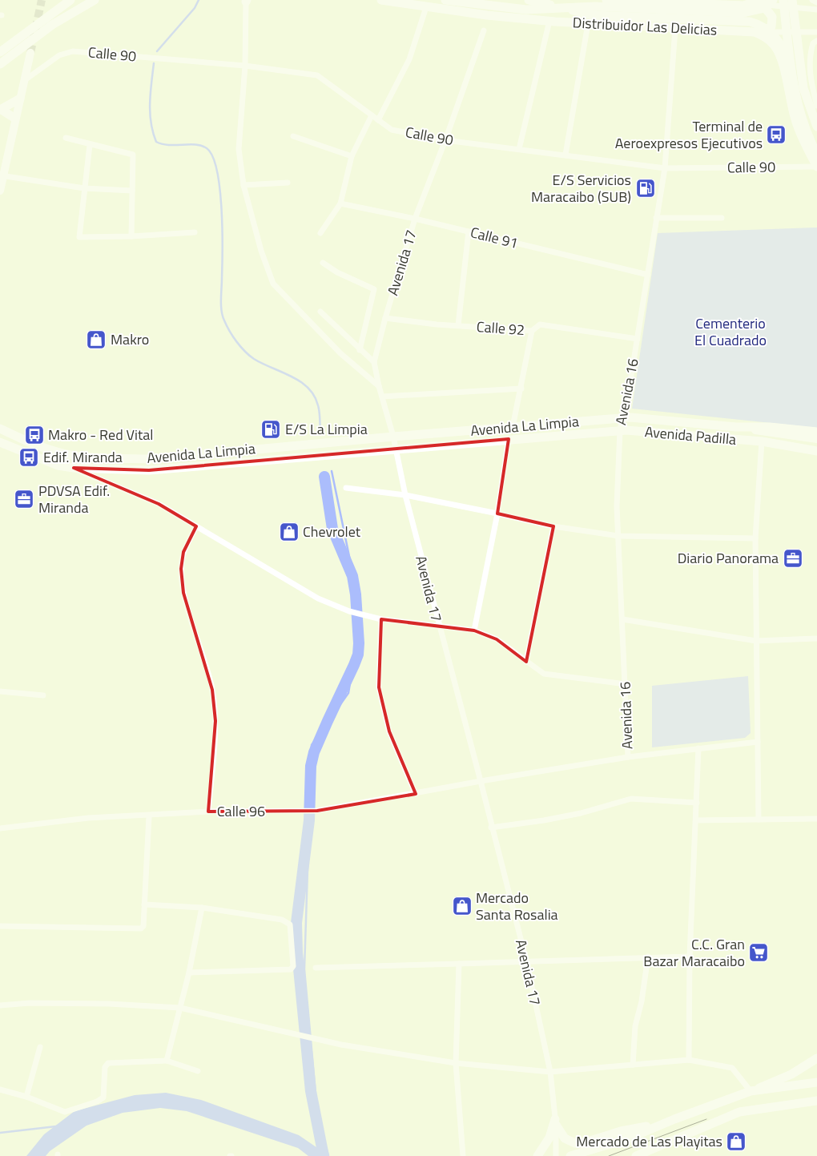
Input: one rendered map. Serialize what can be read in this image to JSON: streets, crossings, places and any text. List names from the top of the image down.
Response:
{
  "streets": {
    "main road": ["Distribuidor Las Delicias", "Avenida La Limpia", "Avenida Padilla"],
    "street": [
      "Calle 90",
      "Calle 91",
      "Avenida 17",
      "Calle 92",
      "Avenida 16",
      "Calle 96"
    ]
  },
  "crossings": [
    ["Distribuidor Las Delicias", "Calle 90"],
    ["Distribuidor Las Delicias", "Avenida 16"],
    ["Calle 90", "Avenida 17"],
    ["Calle 90", "Avenida 16"],
    ["Calle 91", "Avenida 17"],
    ["Calle 91", "Avenida 16"],
    ["Avenida 17", "Calle 92"],
    ["Avenida 17", "Avenida La Limpia"],
    ["Avenida 17", "Calle 96"],
    ["Calle 92", "Avenida 16"],
    ["Avenida 16", "Avenida La Limpia"],
    ["Avenida 16", "Avenida Padilla"],
    ["Avenida 16", "Calle 96"],
    ["Avenida La Limpia", "Avenida Padilla"]
  ],
  "parks": ["Cementerio El Cuadrado"],
  "places": {
    "bus stop": ["Terminal de Aeroexpresos Ejecutivos", "Makro - Red Vital", "Edif. Miranda"],
    "fuel station": ["E/S Servicios Maracaibo (SUB)", "E/S La Limpia"],
    "shop": [
      "Makro",
      "Chevrolet",
      "Mercado Santa Rosalia",
      "Mercado de Las Playitas"
    ],
    "office": ["PDVSA Edif. Miranda", "Diario Panorama"],
    "supermarket": ["C.C. Gran Bazar Maracaibo"]
  }
}
